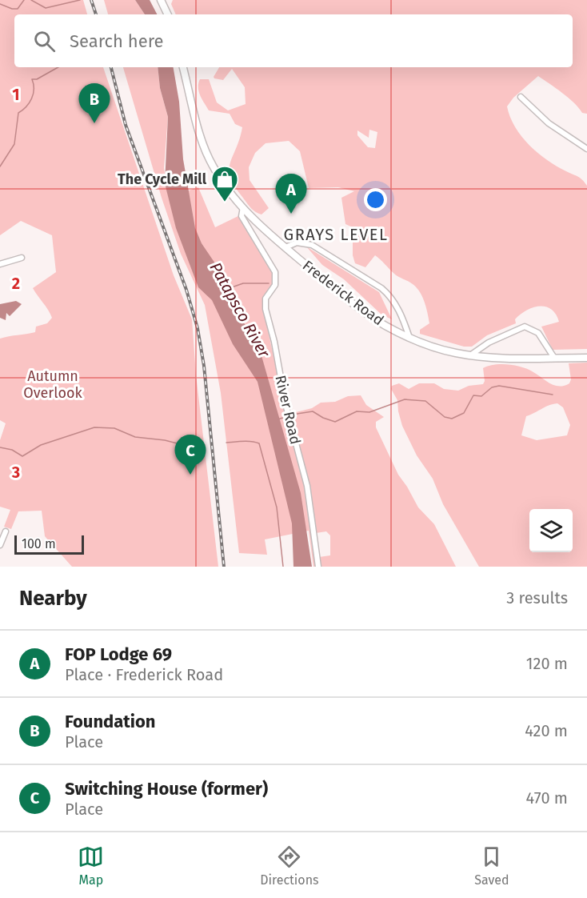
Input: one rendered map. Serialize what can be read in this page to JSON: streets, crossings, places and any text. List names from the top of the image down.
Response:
{
  "streets": {
    "main road": ["Frederick Road"],
    "street": ["River Road"]
  },
  "crossings": [
    ["Frederick Road", "River Road"]
  ],
  "districts": ["GRAYS LEVEL"],
  "water": ["Patapsco River"],
  "parks": ["Autumn Overlook"],
  "places": {
    "shop": ["The Cycle Mill"]
  },
  "scale_bar": "100 m",
  "page": {
    "search": "Search here",
    "pins": ["B", "A", "C"],
    "scale": "100 m",
    "heading": ["Nearby", "3 results"],
    "list": [
      {
        "mark": "A",
        "name": "FOP Lodge 69",
        "note": "Place · Frederick Road",
        "value": "120 m"
      },
      {
        "mark": "B",
        "name": "Foundation",
        "note": "Place",
        "value": "420 m"
      },
      {
        "mark": "C",
        "name": "Switching House (former)",
        "note": "Place",
        "value": "470 m"
      }
    ],
    "nav": ["Map", "Directions", "Saved"]
  },
  "grid": {
    "rows": ["1", "2", "3"]
  }
}
